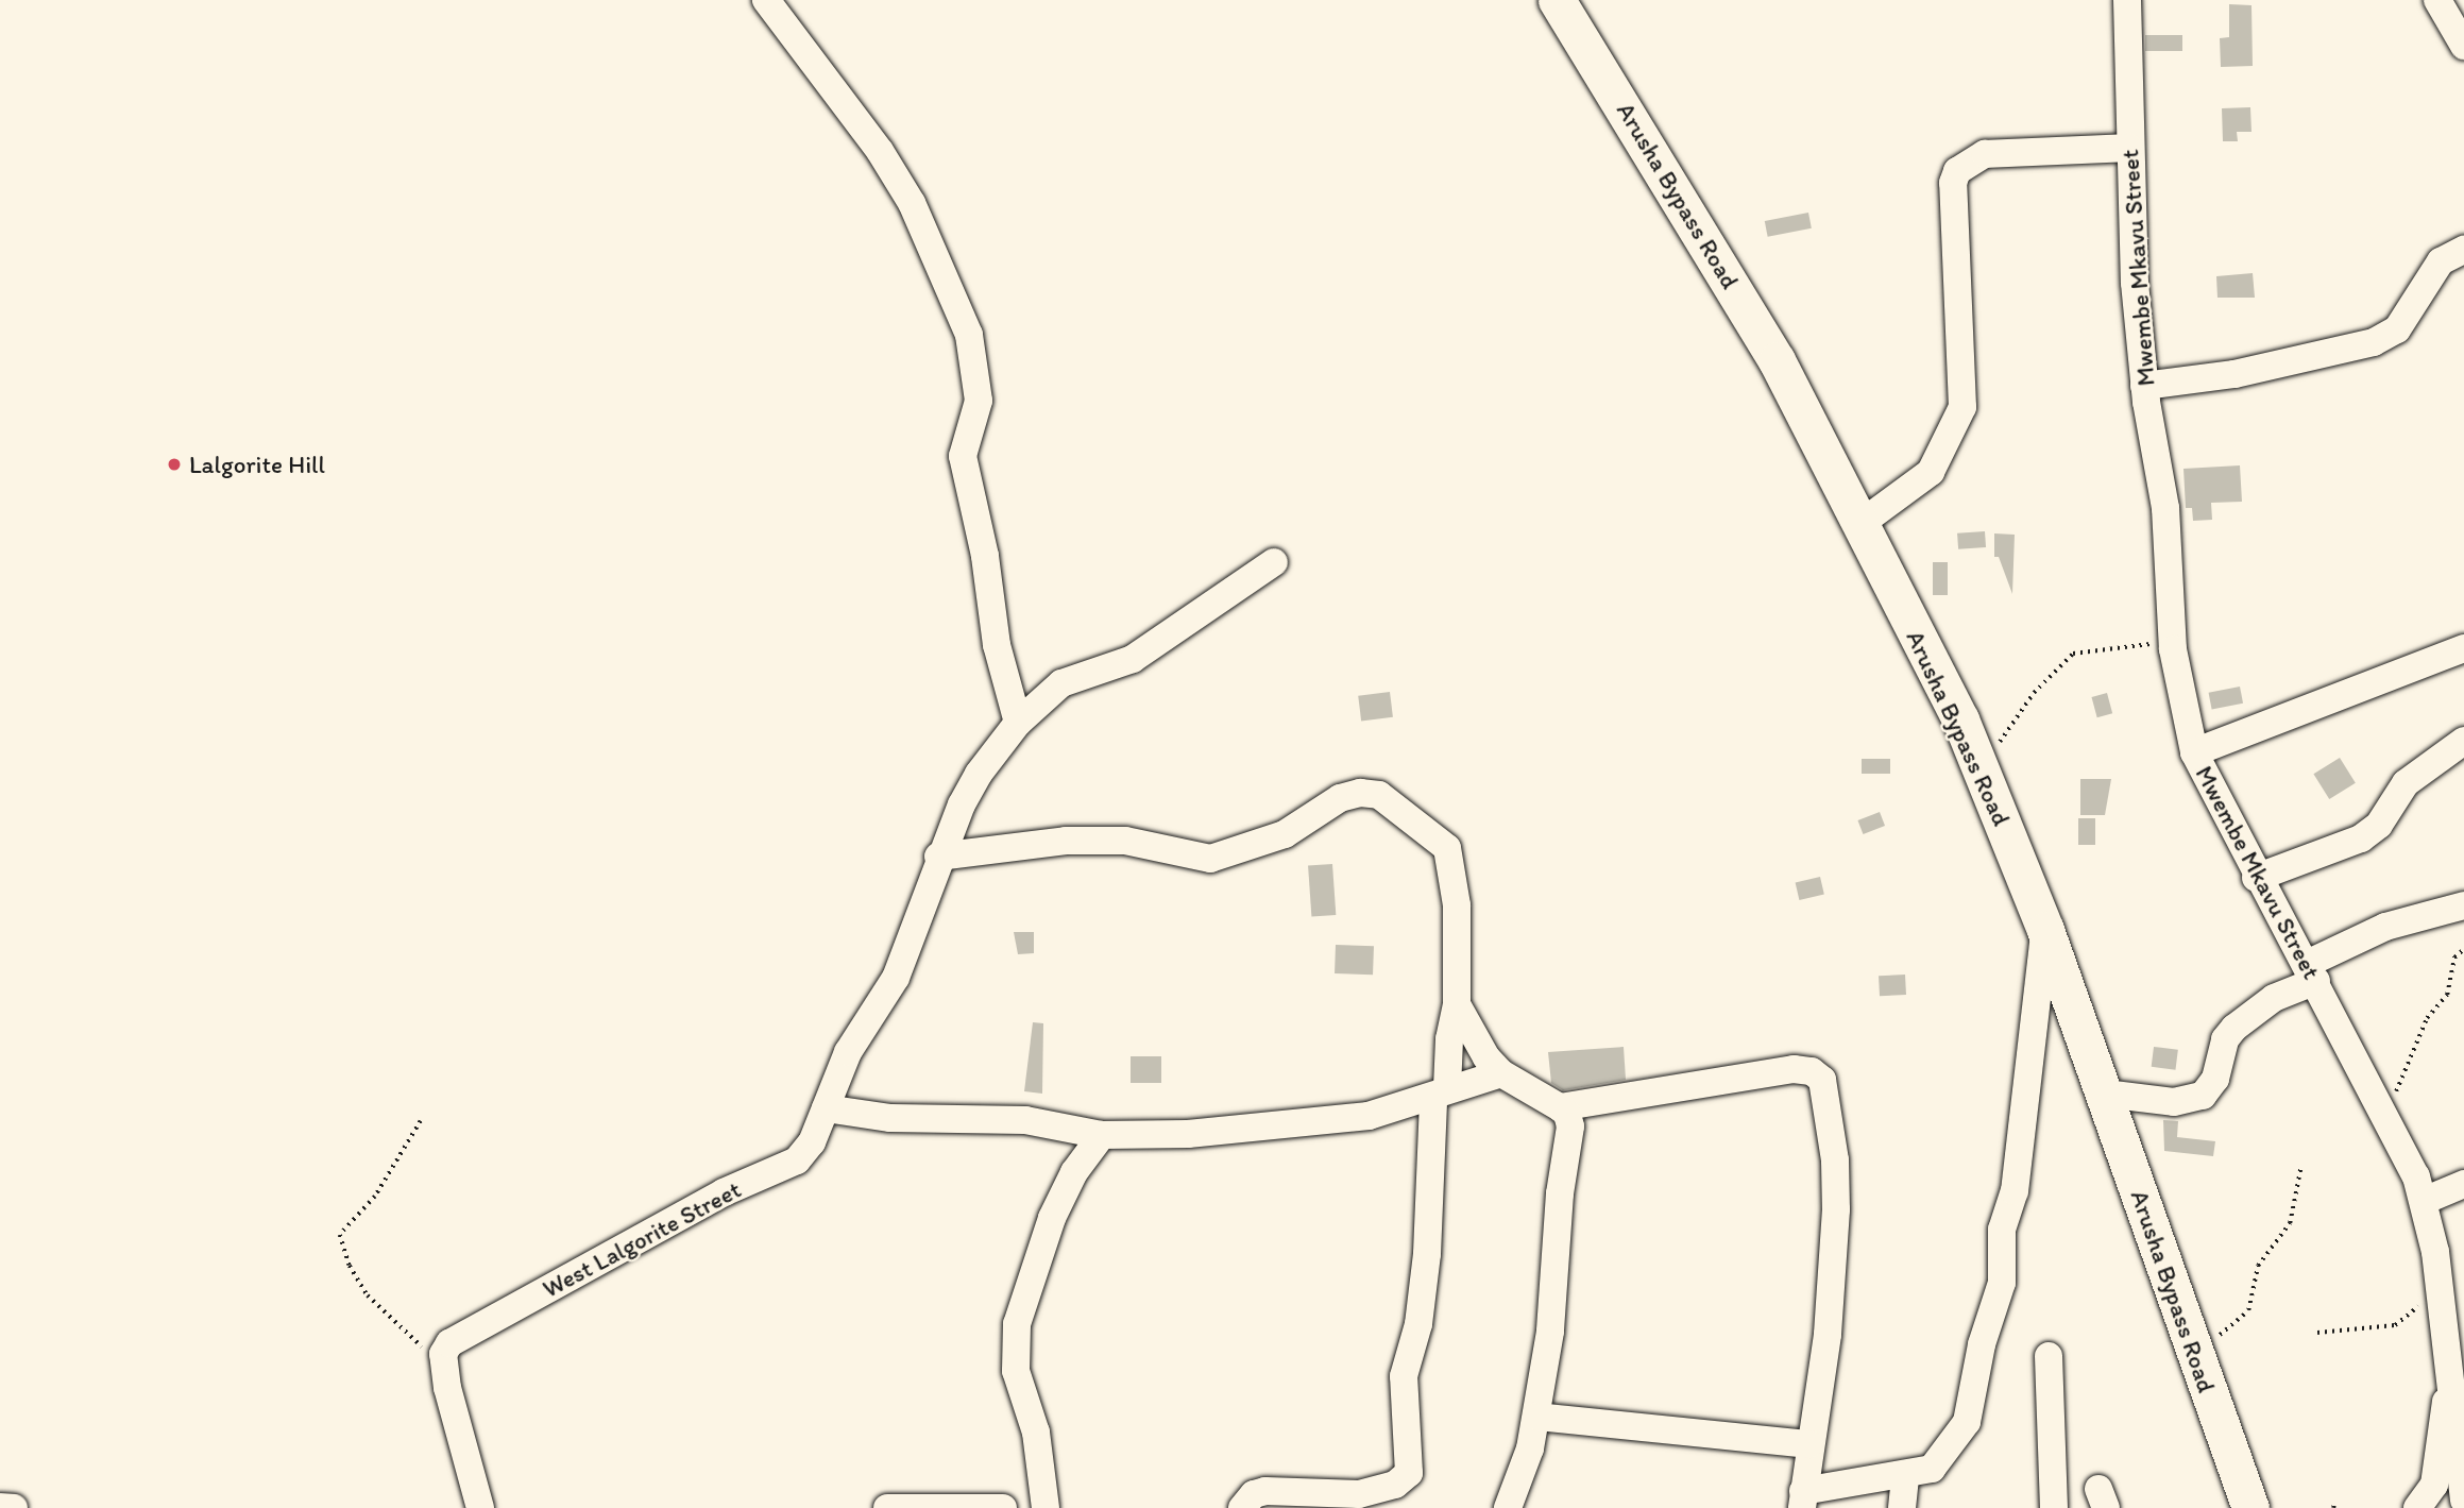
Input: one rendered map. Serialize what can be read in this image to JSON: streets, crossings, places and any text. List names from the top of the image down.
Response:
{
  "streets": {
    "main road": ["Arusha Bypass Road"],
    "street": ["Mwembe Mkavu Street", "West Lalgorite Street"]
  },
  "places": ["Lalgorite Hill"]
}
